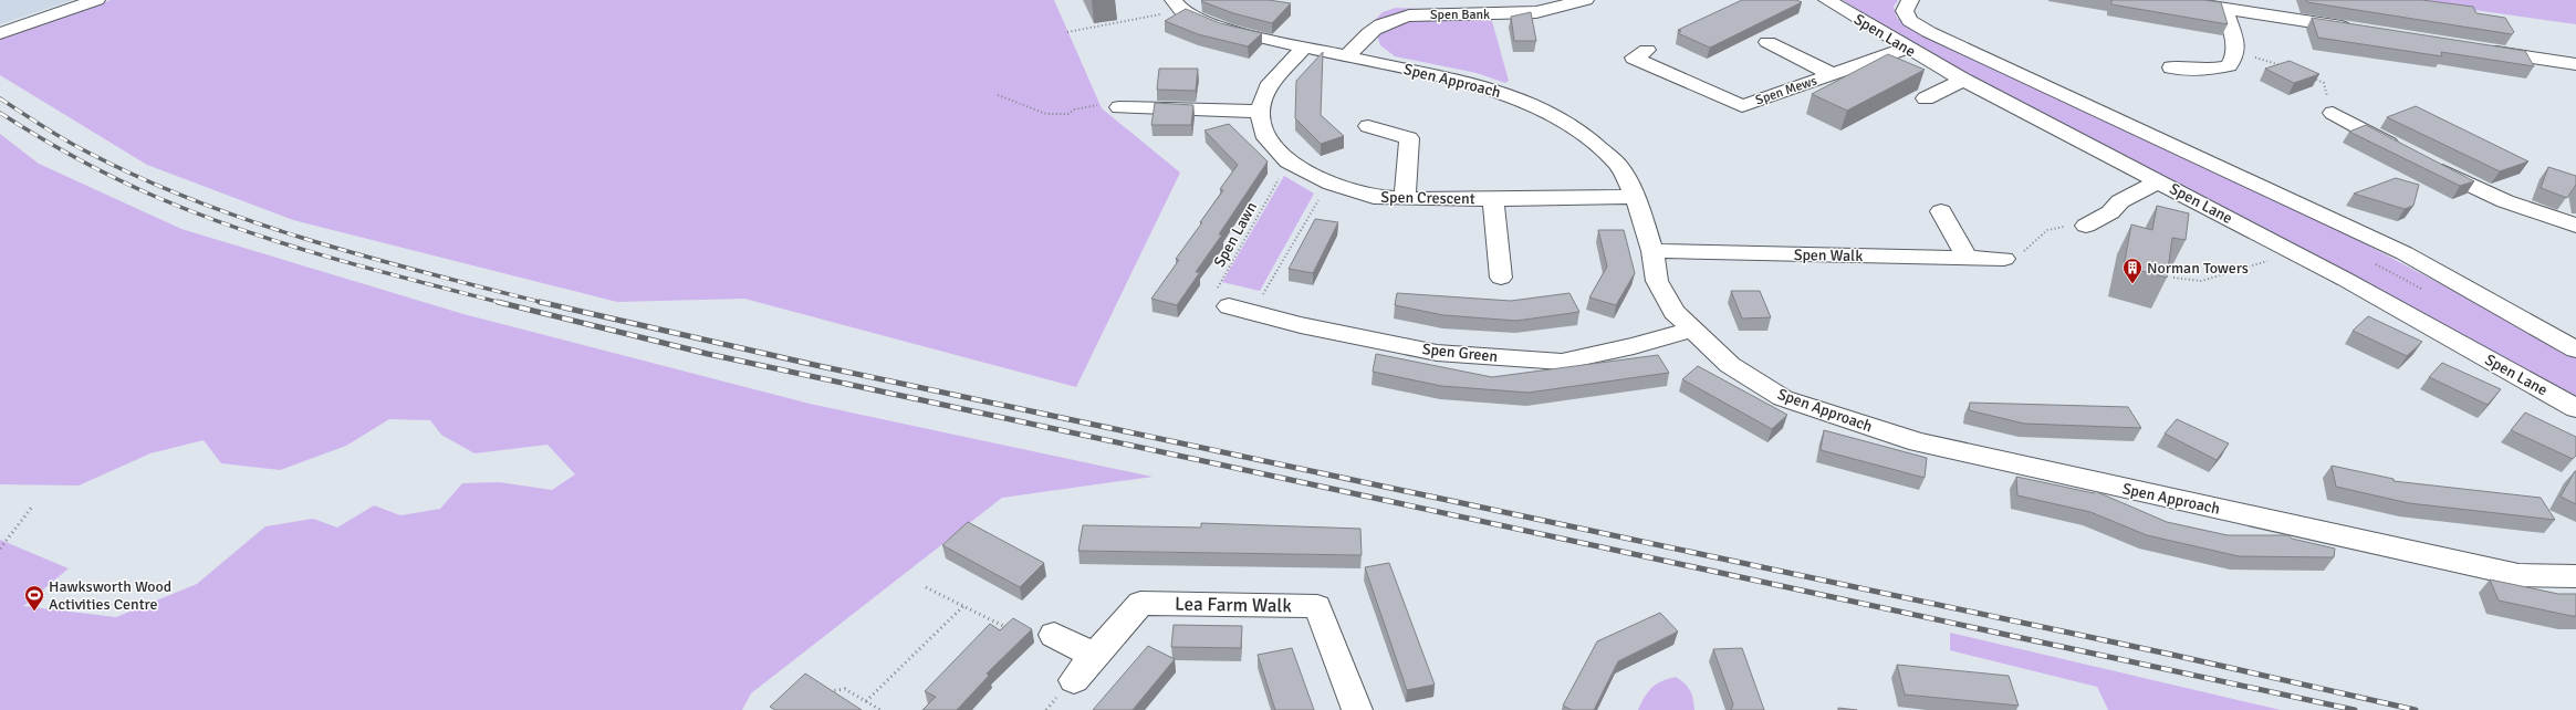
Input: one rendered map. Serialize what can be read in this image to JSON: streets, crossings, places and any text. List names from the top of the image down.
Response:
{
  "streets": {
    "street": [
      "Spen Bank",
      "Spen Lane",
      "Spen Approach",
      "Spen Mews",
      "Spen Crescent",
      "Spen Walk",
      "Spen Green",
      "Lea Farm Walk"
    ],
    "path": ["Spen Lawn"]
  },
  "crossings": [
    ["Spen Bank", "Spen Approach"],
    ["Spen Lane", "Spen Mews"],
    ["Spen Approach", "Spen Crescent"],
    ["Spen Approach", "Spen Walk"],
    ["Spen Approach", "Spen Green"],
    ["Spen Crescent", "Spen Lawn"],
    ["Spen Lawn", "Spen Green"]
  ],
  "places": {
    "building": ["Norman Towers"],
    "sports": ["Hawksworth Wood Activities Centre"]
  }
}
